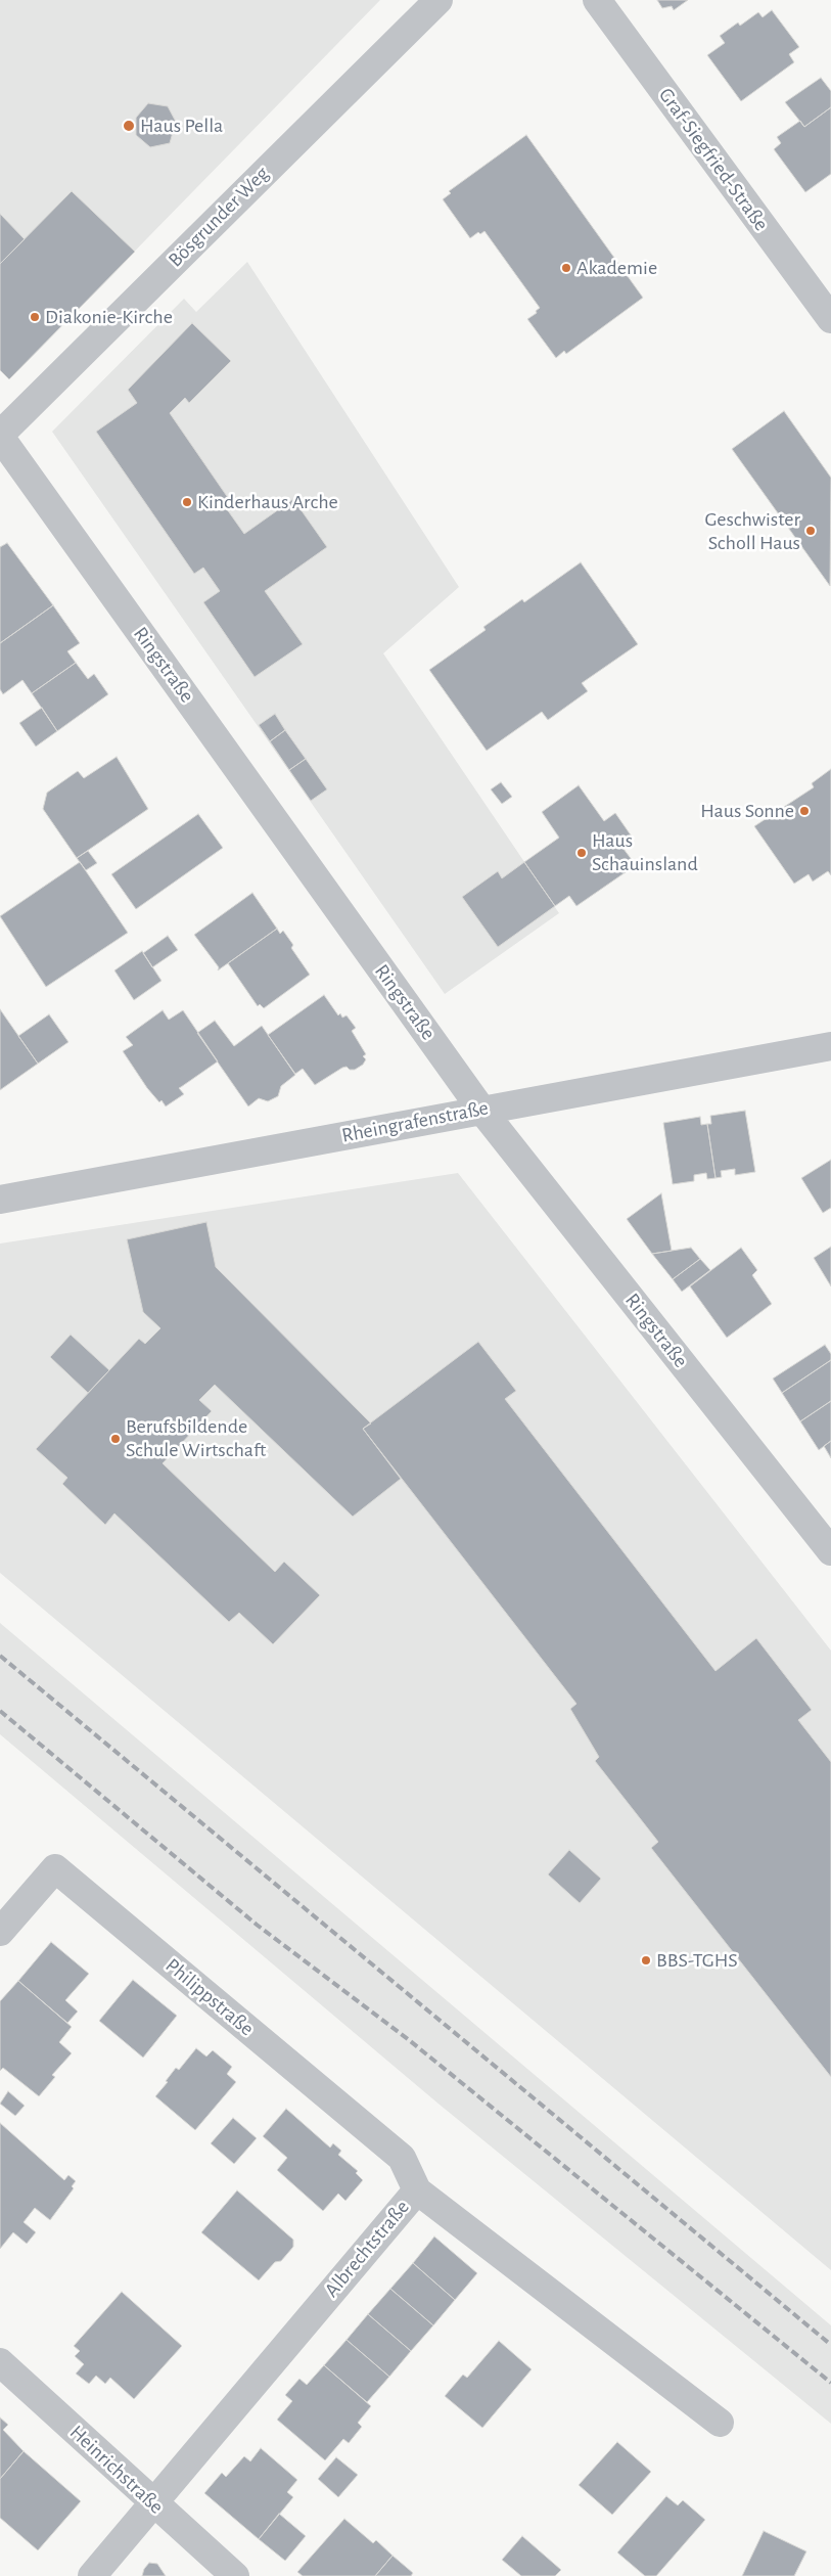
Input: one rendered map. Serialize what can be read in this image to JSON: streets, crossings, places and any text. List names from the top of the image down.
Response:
{
  "streets": {
    "street": [
      "Graf-Siegfried-Straße",
      "Bösgrunder Weg",
      "Ringstraße",
      "Rheingrafenstraße",
      "Philippstraße",
      "Albrechtstraße",
      "Heinrichstraße"
    ]
  },
  "crossings": [
    ["Bösgrunder Weg", "Ringstraße"],
    ["Ringstraße", "Rheingrafenstraße"],
    ["Philippstraße", "Albrechtstraße"],
    ["Albrechtstraße", "Heinrichstraße"]
  ],
  "places": [
    "Haus Pella",
    "Akademie",
    "Diakonie-Kirche",
    "Kinderhaus Arche",
    "Geschwister Scholl Haus",
    "Haus Sonne",
    "Haus Schauinsland",
    "Berufsbildende Schule Wirtschaft",
    "BBS-TGHS"
  ]
}
